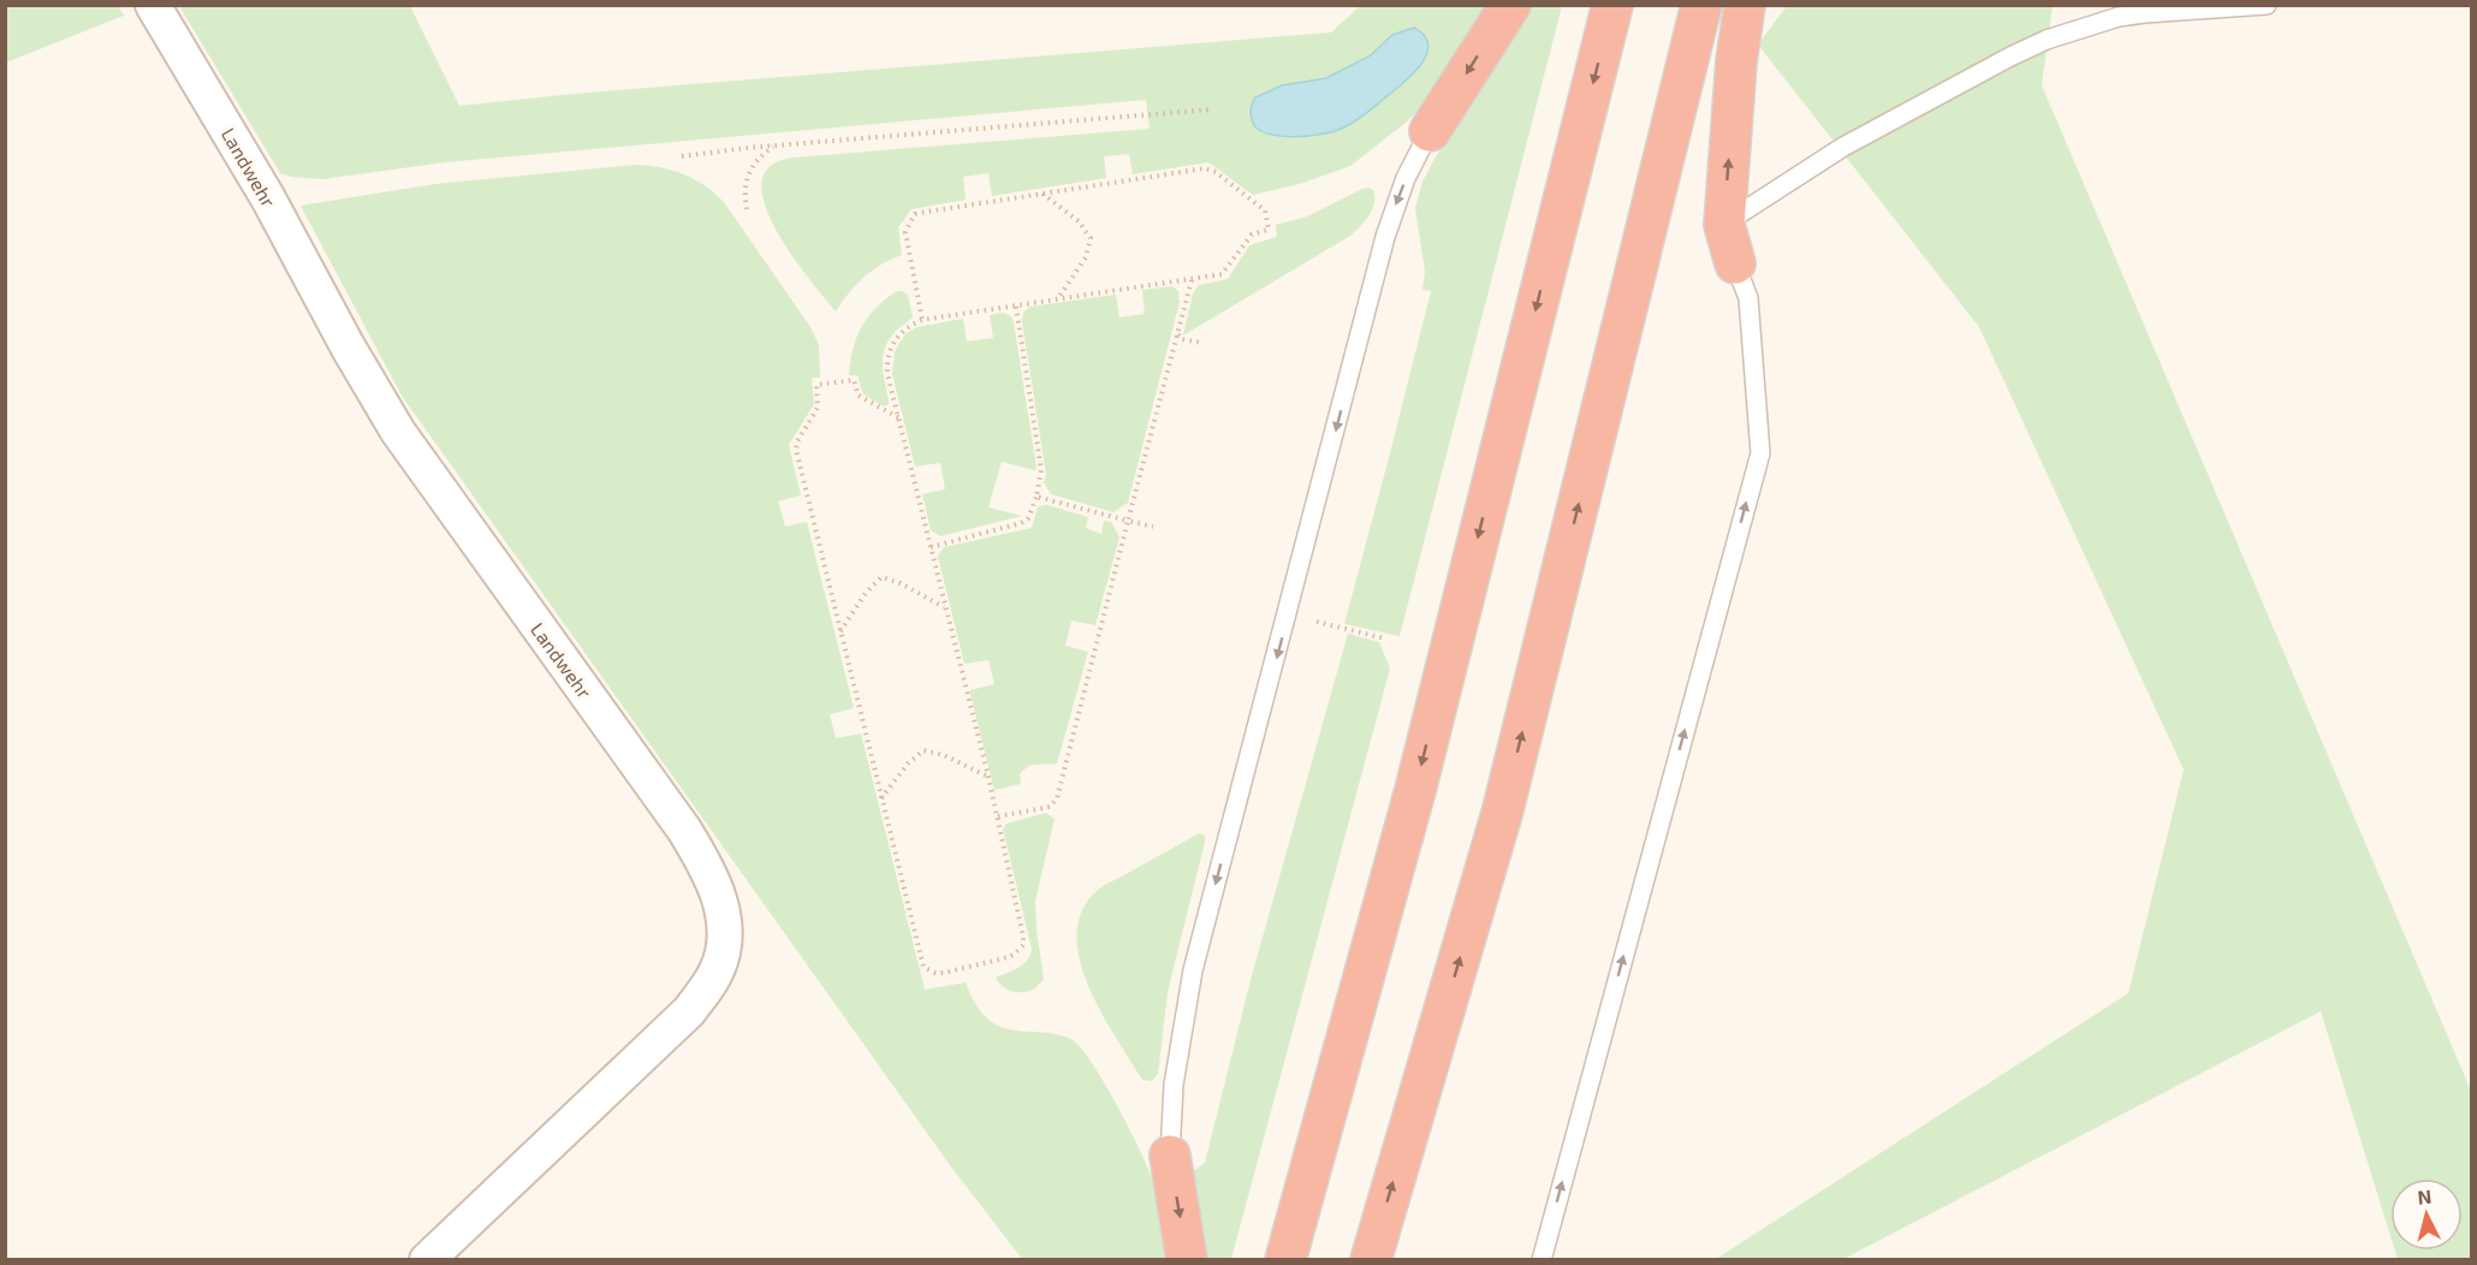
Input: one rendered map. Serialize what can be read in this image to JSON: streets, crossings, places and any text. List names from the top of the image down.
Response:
{
  "streets": {
    "street": ["Landwehr"]
  },
  "north": "top"
}
